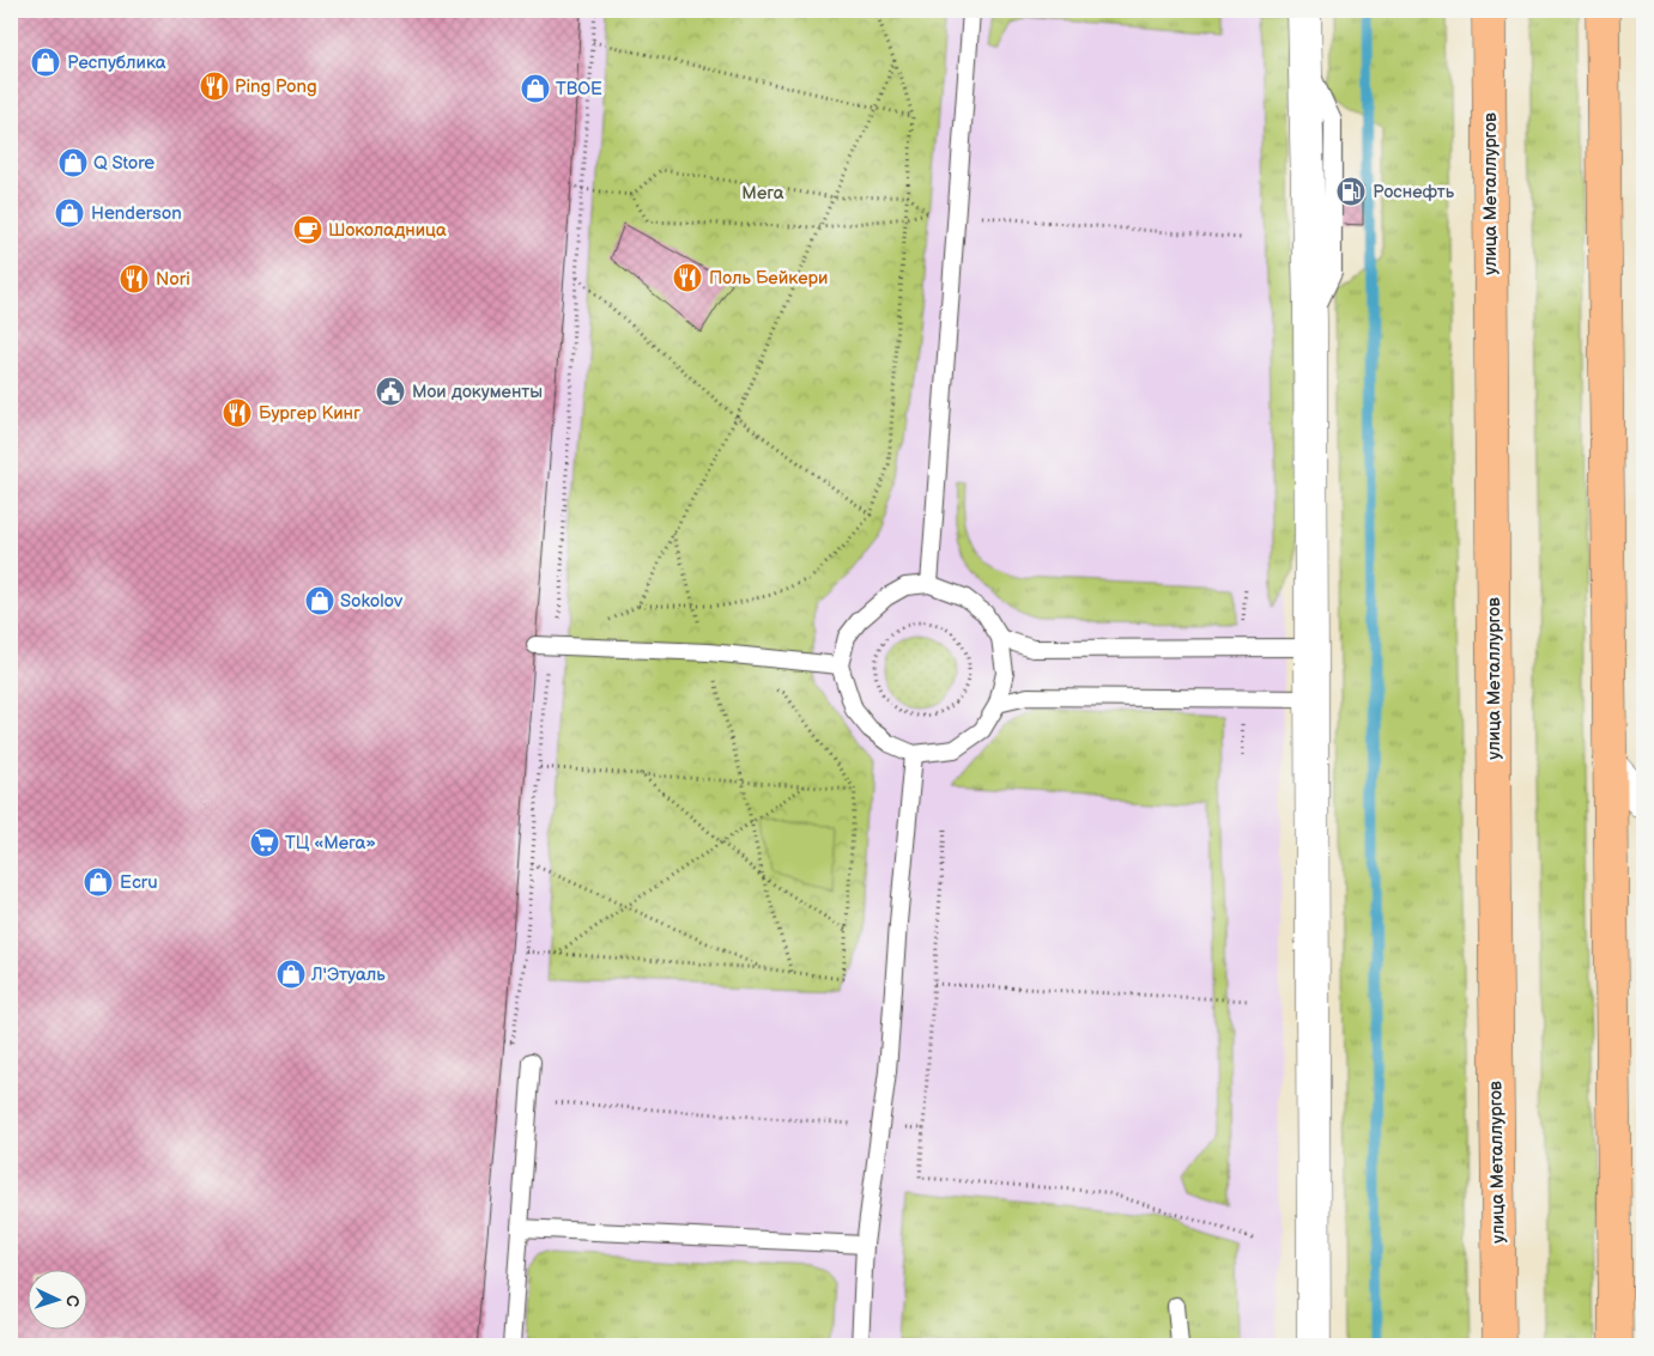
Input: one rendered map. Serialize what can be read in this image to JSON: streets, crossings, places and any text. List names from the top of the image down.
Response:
{
  "streets": {
    "main road": ["улица Металлургов"]
  },
  "parks": ["Мега"],
  "places": {
    "shop": [
      "Республика",
      "ТВОЕ",
      "Q Store",
      "Henderson",
      "Sokolov",
      "Ecru",
      "Л'Этуаль"
    ],
    "restaurant": [
      "Ping Pong",
      "Поль Бейкери",
      "Nori",
      "Бургер Кинг"
    ],
    "fuel station": ["Роснефть"],
    "cafe": ["Шоколадница"],
    "public building": ["Мои документы"],
    "supermarket": ["ТЦ «Мега»"]
  },
  "north": "right"
}
